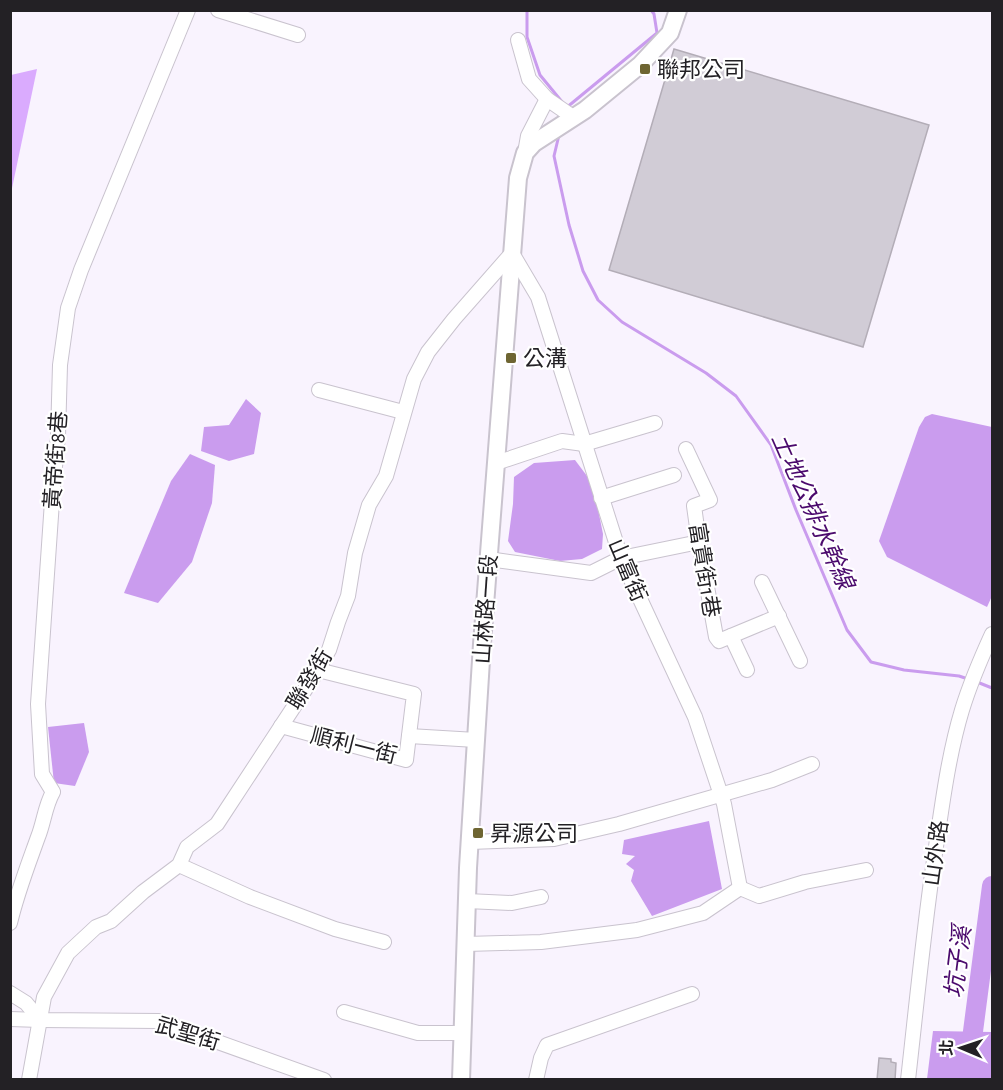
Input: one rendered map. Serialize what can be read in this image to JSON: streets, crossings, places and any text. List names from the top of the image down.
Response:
{
  "streets": {
    "main road": ["山林路一段"],
    "street": [
      "黃帝街8巷",
      "山富街",
      "富貴街1巷",
      "聯發街",
      "順利一街",
      "山外路",
      "武聖街"
    ]
  },
  "crossings": [
    ["山富街", "山林路一段"],
    ["山富街", "聯發街"],
    ["山林路一段", "聯發街"],
    ["聯發街", "順利一街"],
    ["聯發街", "武聖街"]
  ],
  "water": ["土地公排水幹線", "坑子溪"],
  "places": {
    "transit": ["聯邦公司", "公溝", "昇源公司"]
  },
  "north": "left"
}
